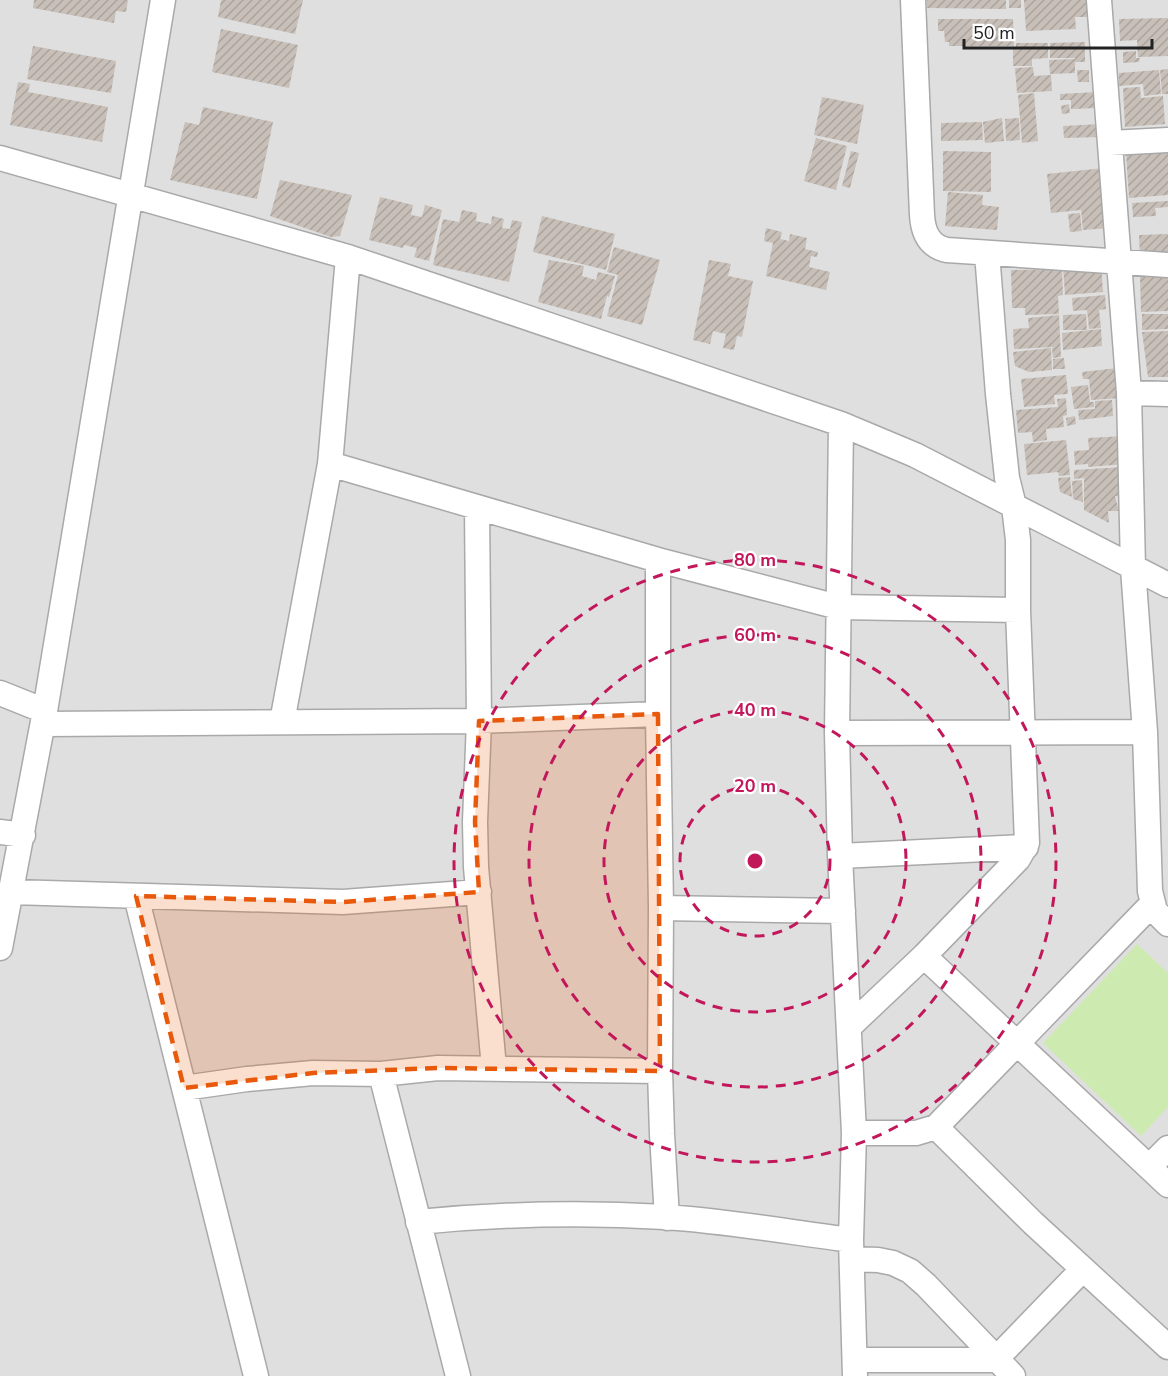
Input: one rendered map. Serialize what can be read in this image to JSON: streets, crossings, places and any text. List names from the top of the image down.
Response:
{
  "scale_bar": "50 m",
  "rings": [
    "80 m",
    "60 m",
    "40 m",
    "20 m"
  ]
}
